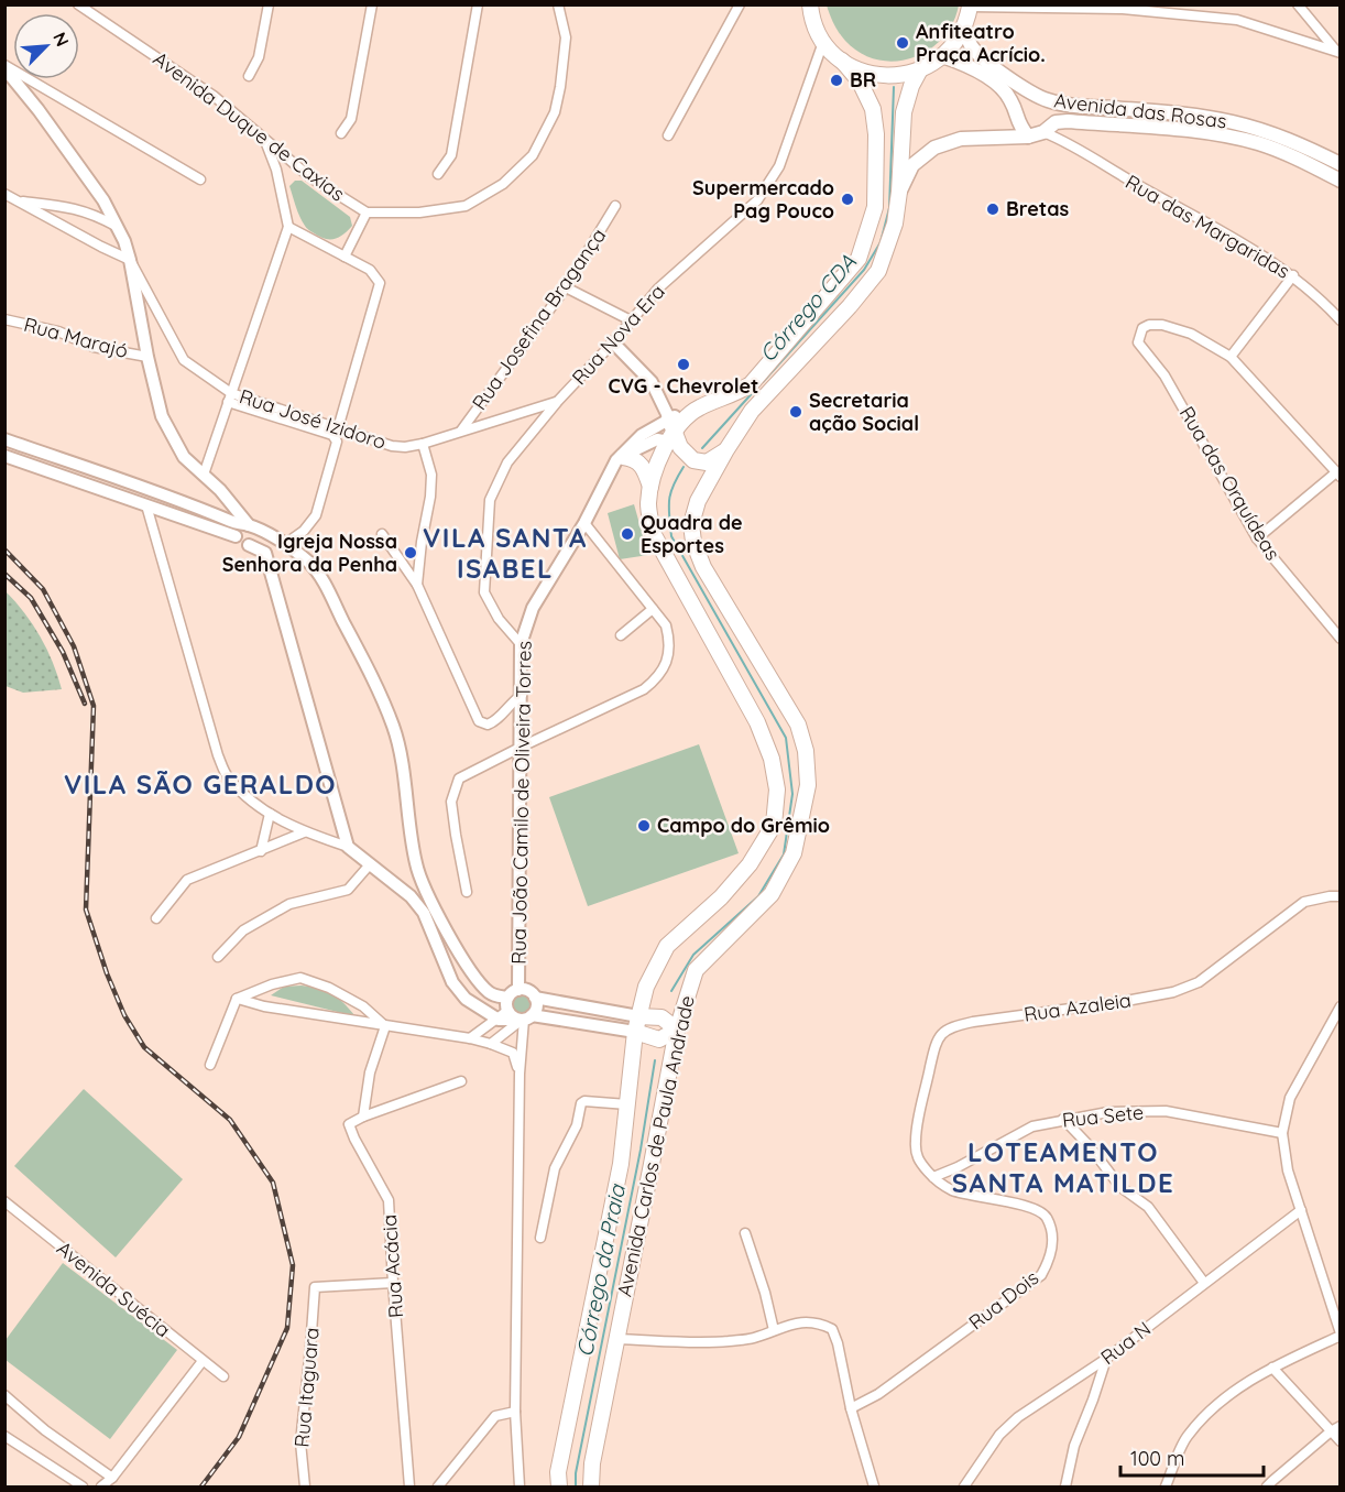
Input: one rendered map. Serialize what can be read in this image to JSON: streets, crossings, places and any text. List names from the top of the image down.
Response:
{
  "streets": {
    "main road": ["Avenida das Rosas", "Avenida Carlos de Paula Andrade"],
    "street": [
      "Avenida Duque de Caxias",
      "Rua das Margaridas",
      "Rua Josefina Bragança",
      "Rua Nova Era",
      "Rua Marajó",
      "Rua José Izidoro",
      "Rua das Orquídeas",
      "Rua João Camilo de Oliveira Torres",
      "Rua Azaleia",
      "Rua Sete",
      "Rua Acácia",
      "Avenida Suécia",
      "Rua Dois",
      "Rua N",
      "Rua Itaguara"
    ]
  },
  "crossings": [
    ["Avenida das Rosas", "Rua das Margaridas"],
    ["Avenida das Rosas", "Avenida Carlos de Paula Andrade"],
    ["Rua Josefina Bragança", "Rua José Izidoro"],
    ["Rua Nova Era", "Rua José Izidoro"],
    ["Rua Nova Era", "Rua João Camilo de Oliveira Torres"],
    ["Rua João Camilo de Oliveira Torres", "Avenida Carlos de Paula Andrade"],
    ["Rua Azaleia", "Rua Sete"],
    ["Rua Azaleia", "Rua Dois"],
    ["Rua Sete", "Rua Dois"],
    ["Rua Acácia", "Rua Itaguara"]
  ],
  "districts": ["VILA SANTA ISABEL", "VILA SÃO GERALDO", "LOTEAMENTO SANTA MATILDE"],
  "water": ["Córrego CDA", "Córrego da Praia"],
  "places": [
    "Anfiteatro Praça Acrício.",
    "BR",
    "Supermercado Pag Pouco",
    "Bretas",
    "CVG - Chevrolet",
    "Secretaria ação Social",
    "Quadra de Esportes",
    "Igreja Nossa Senhora da Penha",
    "Campo do Grêmio"
  ],
  "scale_bar": "100 m",
  "north": "top right"
}
